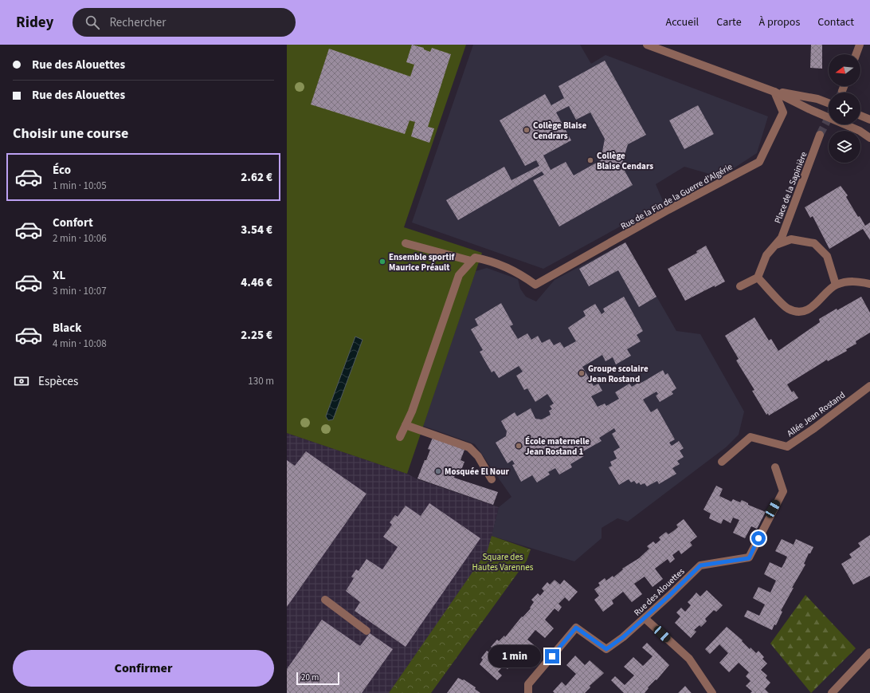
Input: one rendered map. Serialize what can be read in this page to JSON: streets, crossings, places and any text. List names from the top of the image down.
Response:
{
  "streets": {
    "street": [
      "Place de la Sapinière",
      "Rue de la Fin de la Guerre d'Algérie",
      "Allée Jean Rostand",
      "Rue des Alouettes"
    ]
  },
  "parks": ["Square des Hautes Varennes"],
  "places": [
    "Collège Blaise Cendrars",
    "Collège Blaise Cendars",
    "Ensemble sportif Maurice Préault",
    "Groupe scolaire Jean Rostand",
    "École maternelle Jean Rostand 1",
    "Mosquée El Nour"
  ],
  "scale_bar": "20 m",
  "north": "left",
  "page": {
    "header": "Ridey",
    "search": "Rechercher",
    "nav": [
      "Accueil",
      "Carte",
      "À propos",
      "Contact"
    ],
    "banner": ["Rue des Alouettes", "Rue des Alouettes"],
    "heading": "Choisir une course",
    "list": [
      {
        "name": "Éco",
        "note": "1 min · 10:05",
        "value": "2.62 €"
      },
      {
        "name": "Confort",
        "note": "2 min · 10:06",
        "value": "3.54 €"
      },
      {
        "name": "XL",
        "note": "3 min · 10:07",
        "value": "4.46 €"
      },
      {
        "name": "Black",
        "note": "4 min · 10:08",
        "value": "2.25 €"
      }
    ],
    "pay": ["Espèces", "130 m"],
    "buttons": "Confirmer",
    "bubble": "1 min",
    "scale": "20 m"
  }
}
